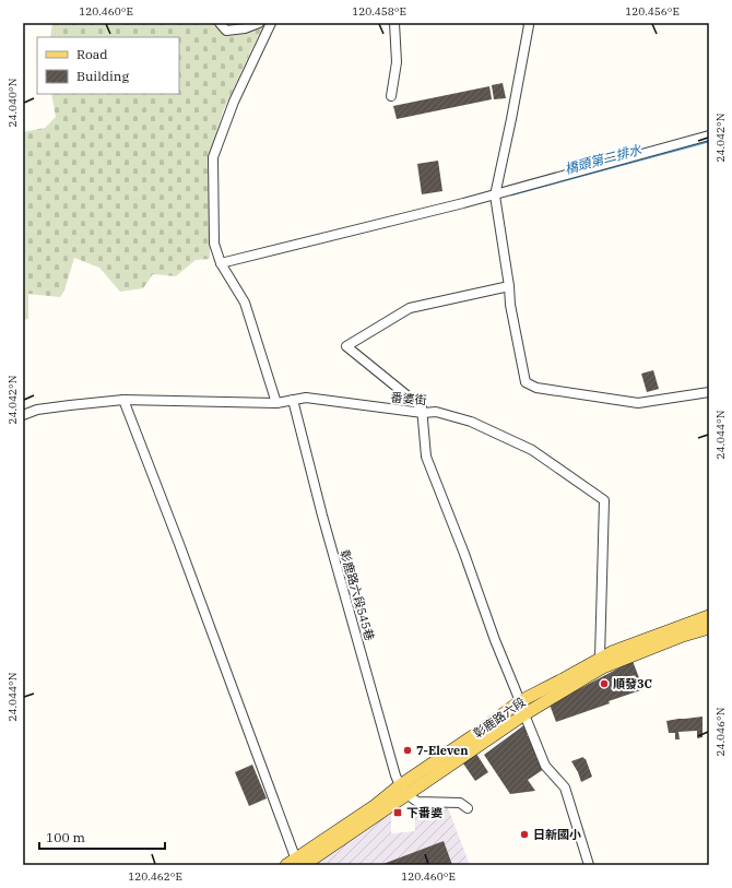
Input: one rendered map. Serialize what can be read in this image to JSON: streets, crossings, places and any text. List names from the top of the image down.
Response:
{
  "streets": {
    "main road": ["彰鹿路六段"],
    "street": ["番婆街", "彰鹿路六段545巷"]
  },
  "crossings": [
    ["番婆街", "彰鹿路六段545巷"],
    ["番婆街", "彰鹿路六段"],
    ["彰鹿路六段545巷", "彰鹿路六段"]
  ],
  "water": ["橋頭第二排水"],
  "places": {
    "other": ["順發3C", "7-Eleven", "日新國小"],
    "transit": ["下番婆"]
  },
  "legend": ["Road", "Building"],
  "scale_bar": "100 m",
  "coordinates": [
    "120.460°E",
    "120.458°E",
    "120.456°E",
    "24.040°N",
    "24.042°N",
    "24.044°N",
    "24.046°N",
    "120.462°E"
  ]
}
